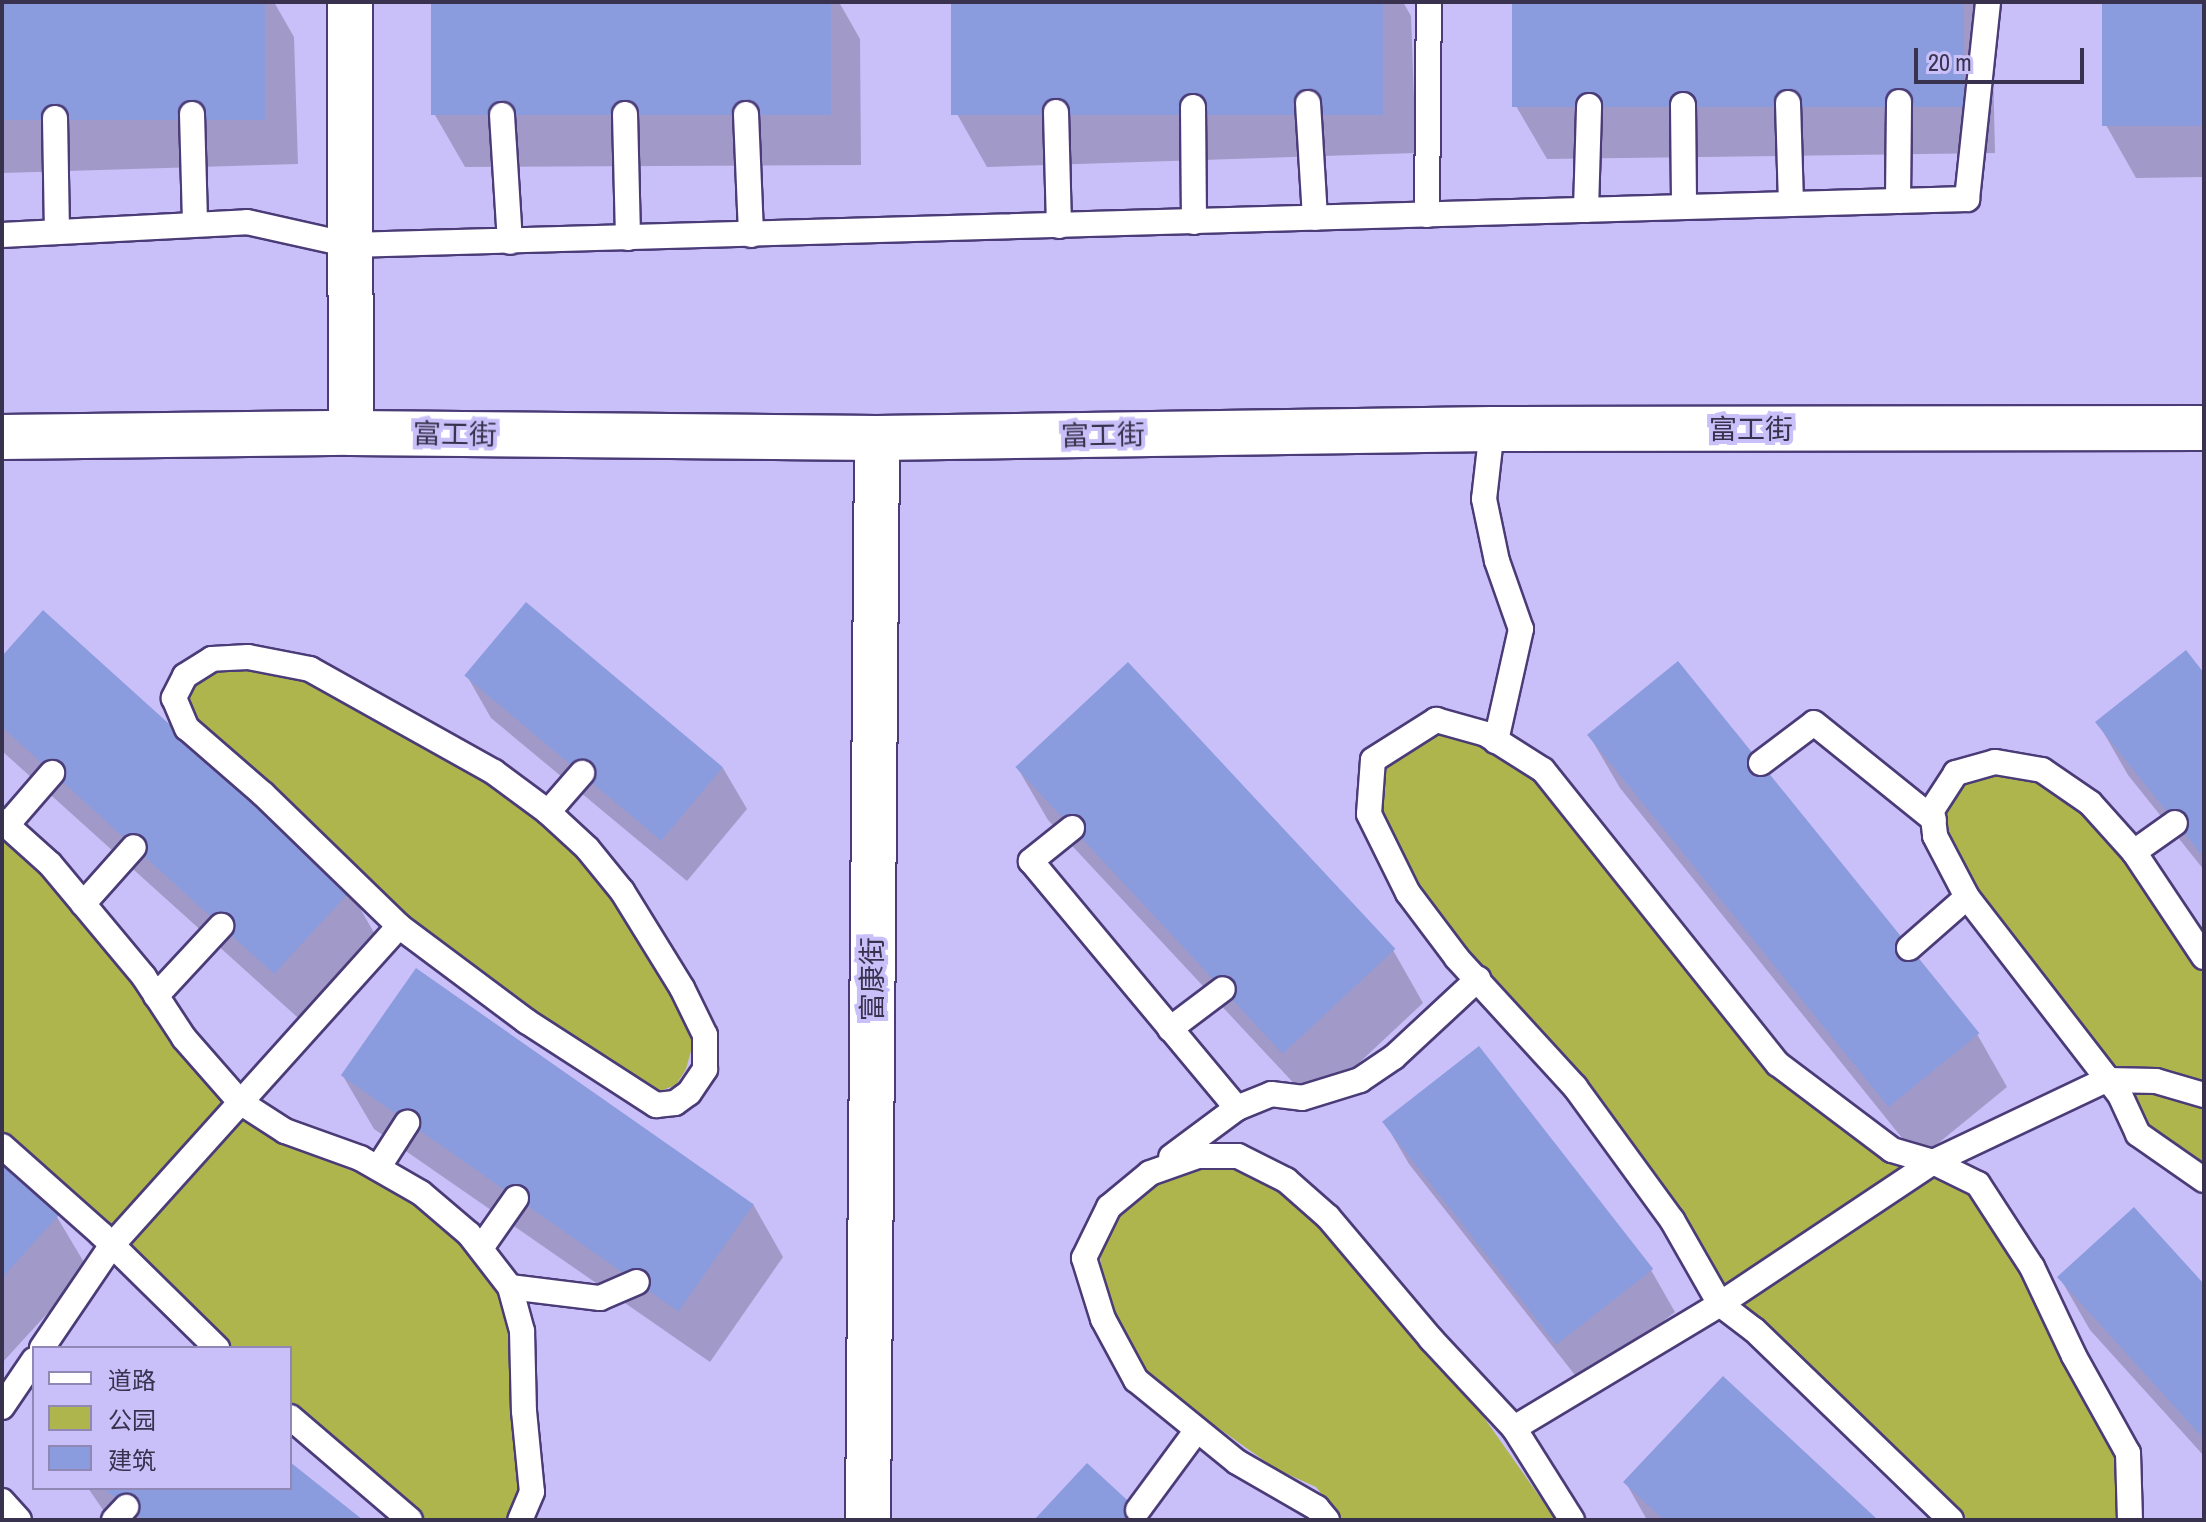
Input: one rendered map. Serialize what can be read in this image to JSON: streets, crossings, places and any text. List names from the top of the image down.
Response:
{
  "streets": {
    "street": ["富工街", "富康街"]
  },
  "crossings": [
    ["富工街", "富康街"]
  ],
  "legend": ["道路", "公园", "建筑"],
  "scale_bar": "20 m"
}
